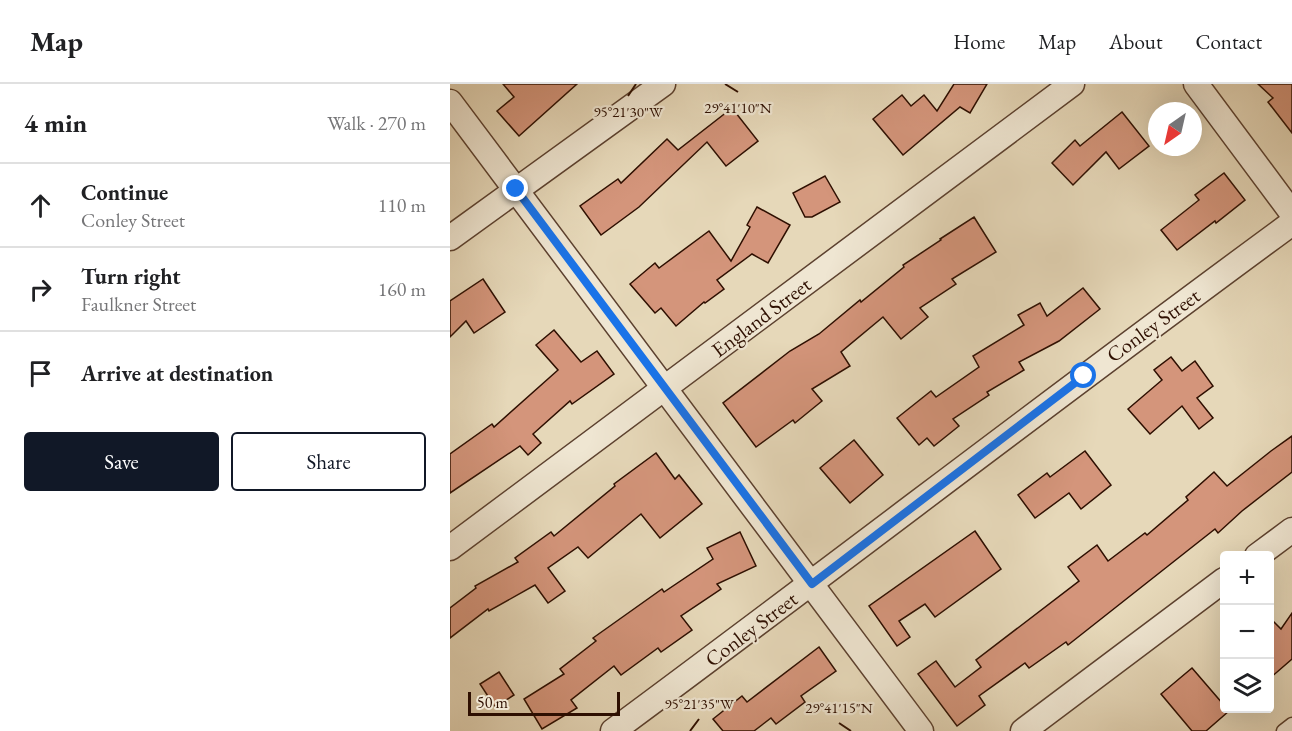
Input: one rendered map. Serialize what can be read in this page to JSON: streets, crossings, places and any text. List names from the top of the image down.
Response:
{
  "streets": {
    "street": ["England Street", "Conley Street"]
  },
  "scale_bar": "50 m",
  "north": "bottom left",
  "page": {
    "header": "Map",
    "nav": [
      "Home",
      "Map",
      "About",
      "Contact"
    ],
    "heading": ["4 min", "Walk · 270 m"],
    "list": [
      ["Continue", "Conley Street", "110 m"],
      ["Turn right", "Faulkner Street", "160 m"],
      "Arrive at destination"
    ],
    "buttons": ["Save", "Share"],
    "map_buttons": ["+", "−"],
    "scale": "50 m"
  },
  "coordinates": [
    "29°41'10\"N",
    "95°21'30\"W",
    "95°21'35\"W",
    "29°41'15\"N"
  ]
}
